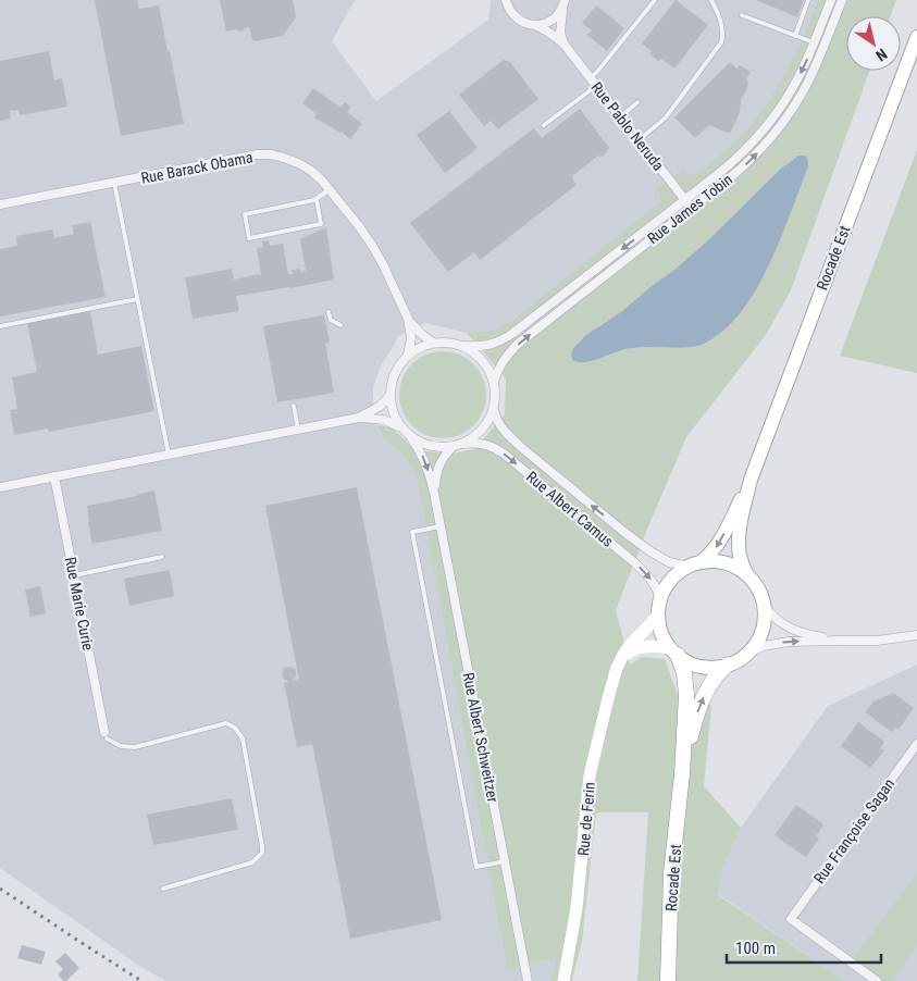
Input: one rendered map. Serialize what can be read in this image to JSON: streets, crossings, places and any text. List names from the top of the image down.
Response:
{
  "streets": {
    "highway": ["Rocade Est"],
    "street": [
      "Rue Pablo Neruda",
      "Rue Barack Obama",
      "Rue James Tobin",
      "Rue Albert Camus",
      "Rue Marie Curie",
      "Rue Albert Schweitzer",
      "Rue de Ferin",
      "Rue Françoise Sagan"
    ]
  },
  "crossings": [
    ["Rue Pablo Neruda", "Rue James Tobin"],
    ["Rue Barack Obama", "Rue James Tobin"],
    ["Rue Barack Obama", "Rue Albert Camus"],
    ["Rue Barack Obama", "Rue Albert Schweitzer"],
    ["Rue James Tobin", "Rue Albert Camus"],
    ["Rue James Tobin", "Rue Albert Schweitzer"],
    ["Rocade Est", "Rue Albert Camus"],
    ["Rocade Est", "Rue de Ferin"],
    ["Rue Albert Camus", "Rue Albert Schweitzer"],
    ["Rue Albert Camus", "Rue de Ferin"]
  ],
  "scale_bar": "100 m",
  "north": "bottom right"
}
